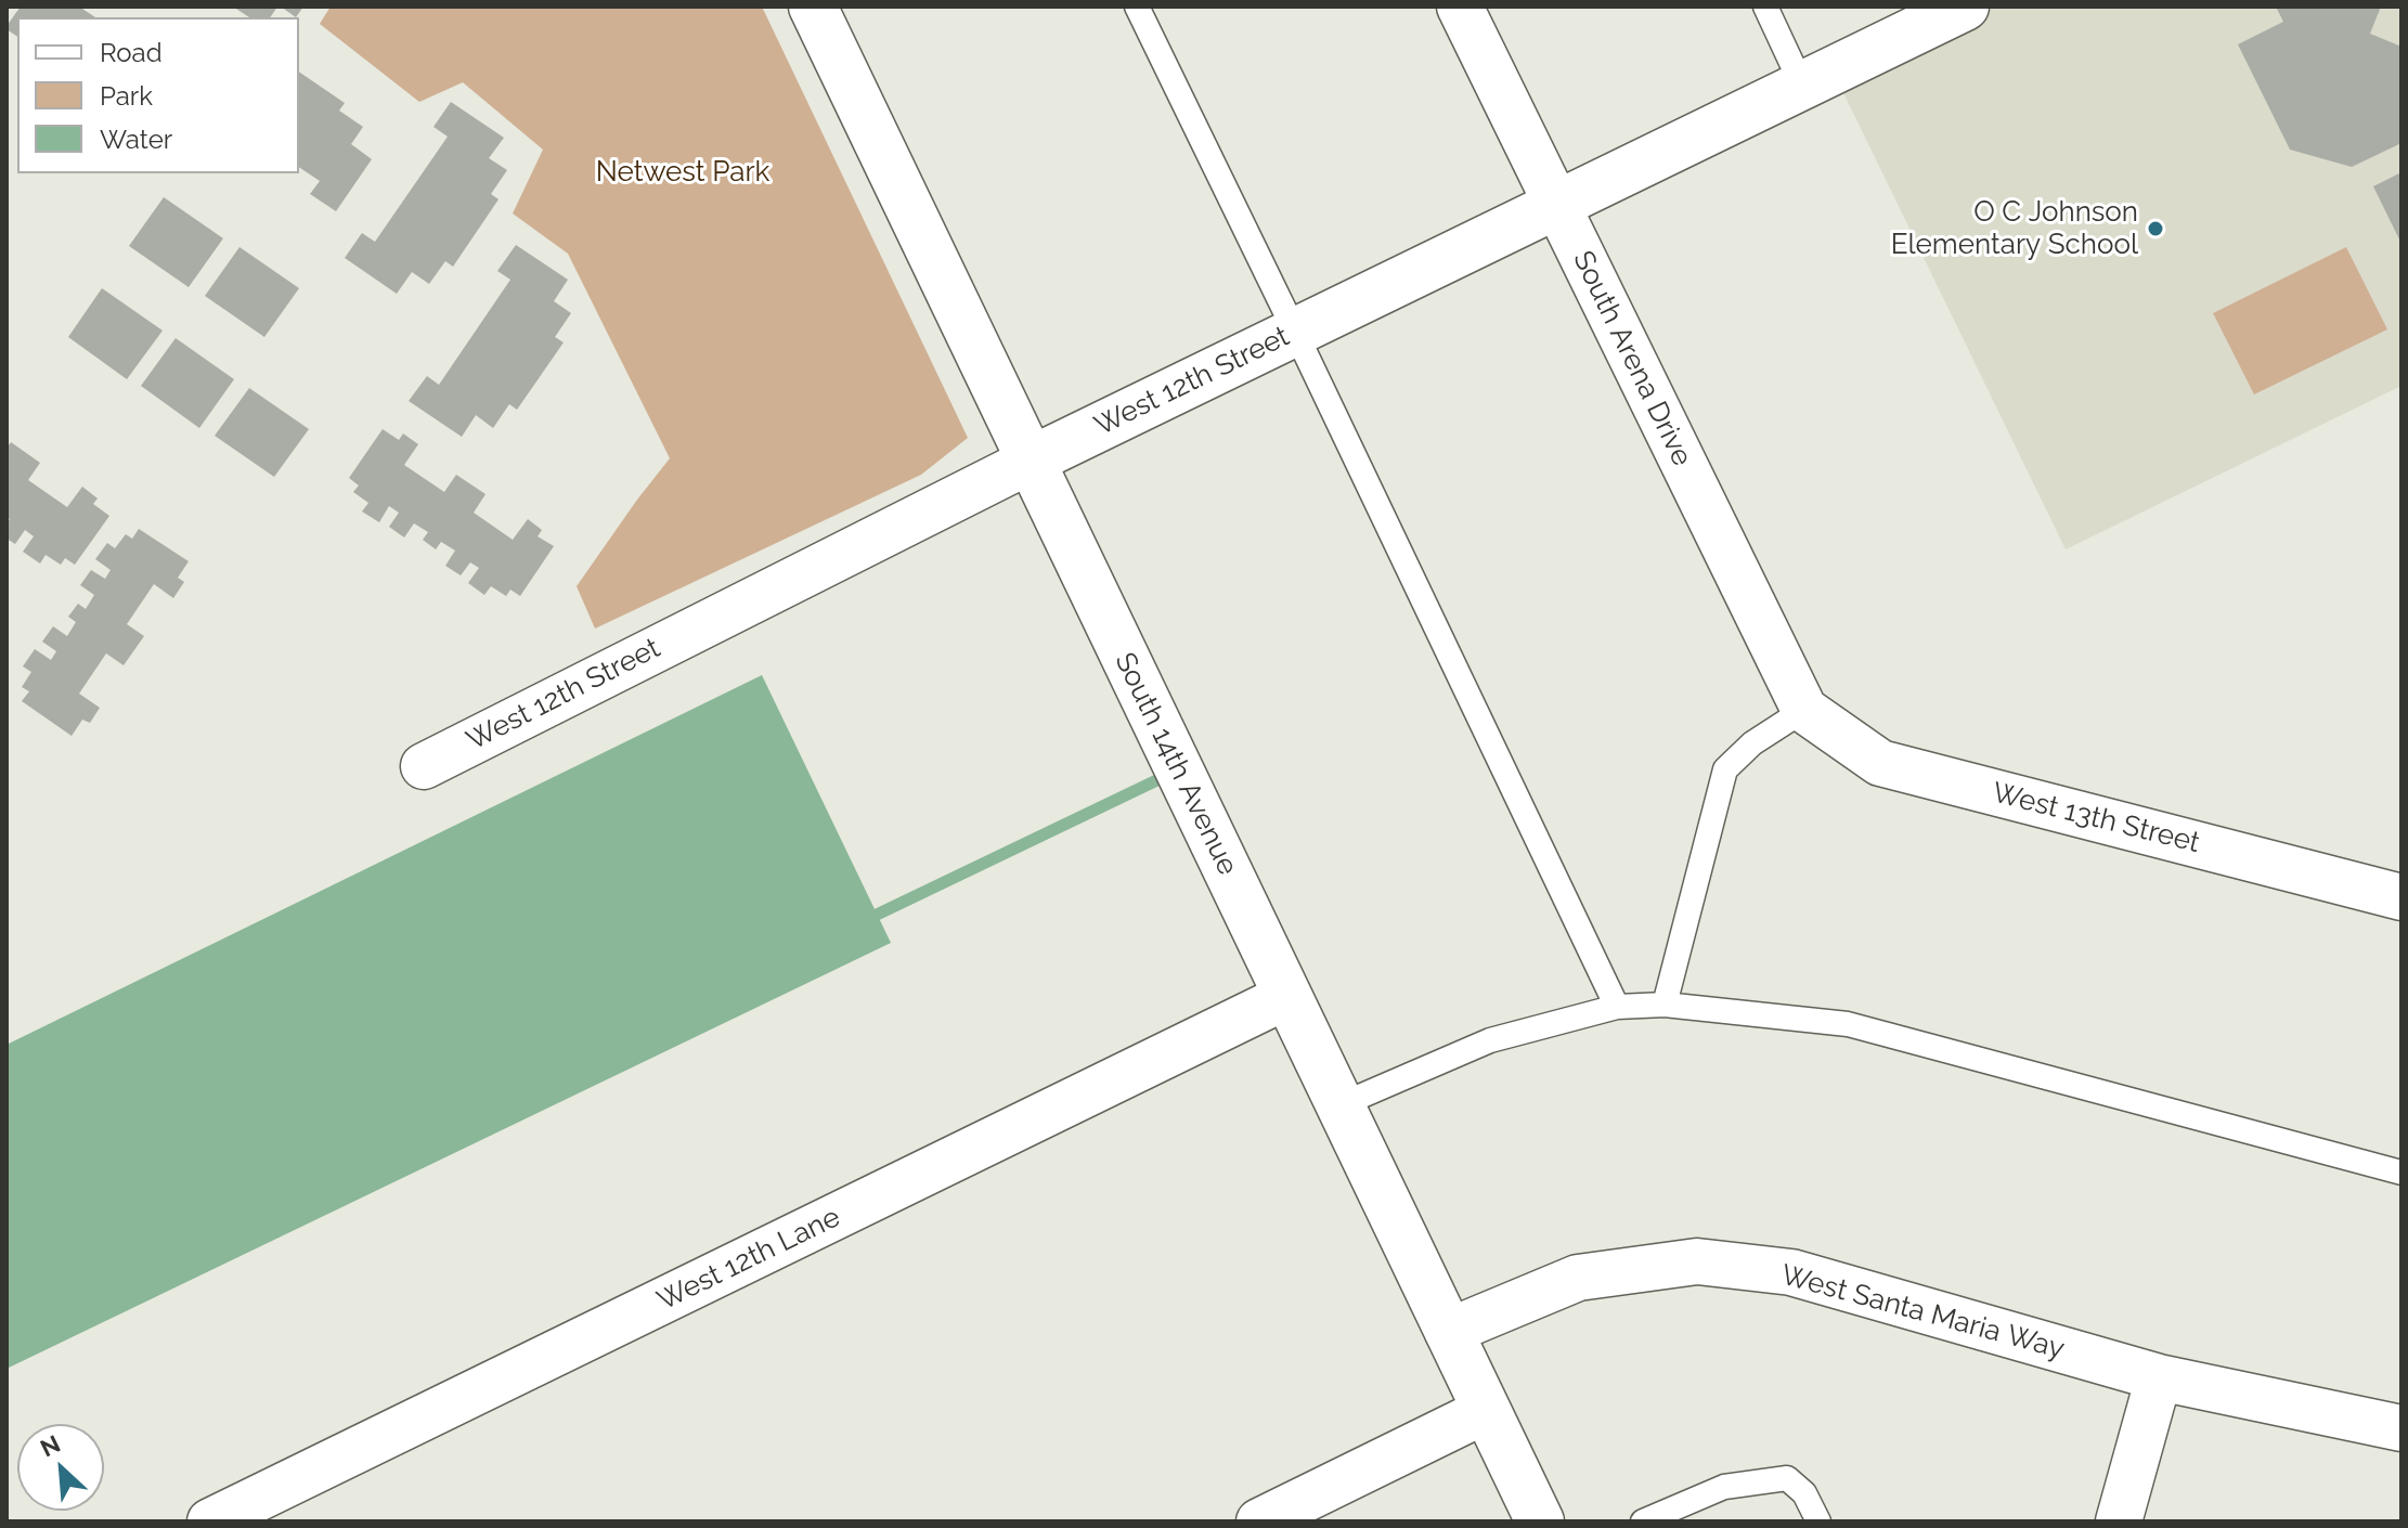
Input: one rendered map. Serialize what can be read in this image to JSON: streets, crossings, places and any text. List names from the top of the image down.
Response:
{
  "streets": {
    "street": [
      "South Arena Drive",
      "West 12th Street",
      "South 14th Avenue",
      "West 13th Street",
      "West 12th Lane",
      "West Santa Maria Way"
    ]
  },
  "crossings": [
    ["South Arena Drive", "West 12th Street"],
    ["South Arena Drive", "West 13th Street"],
    ["West 12th Street", "South 14th Avenue"],
    ["South 14th Avenue", "West 12th Lane"],
    ["South 14th Avenue", "West Santa Maria Way"]
  ],
  "parks": ["Netwest Park"],
  "places": ["O C Johnson Elementary School"],
  "legend": ["Road", "Park", "Water"],
  "north": "top left"
}
